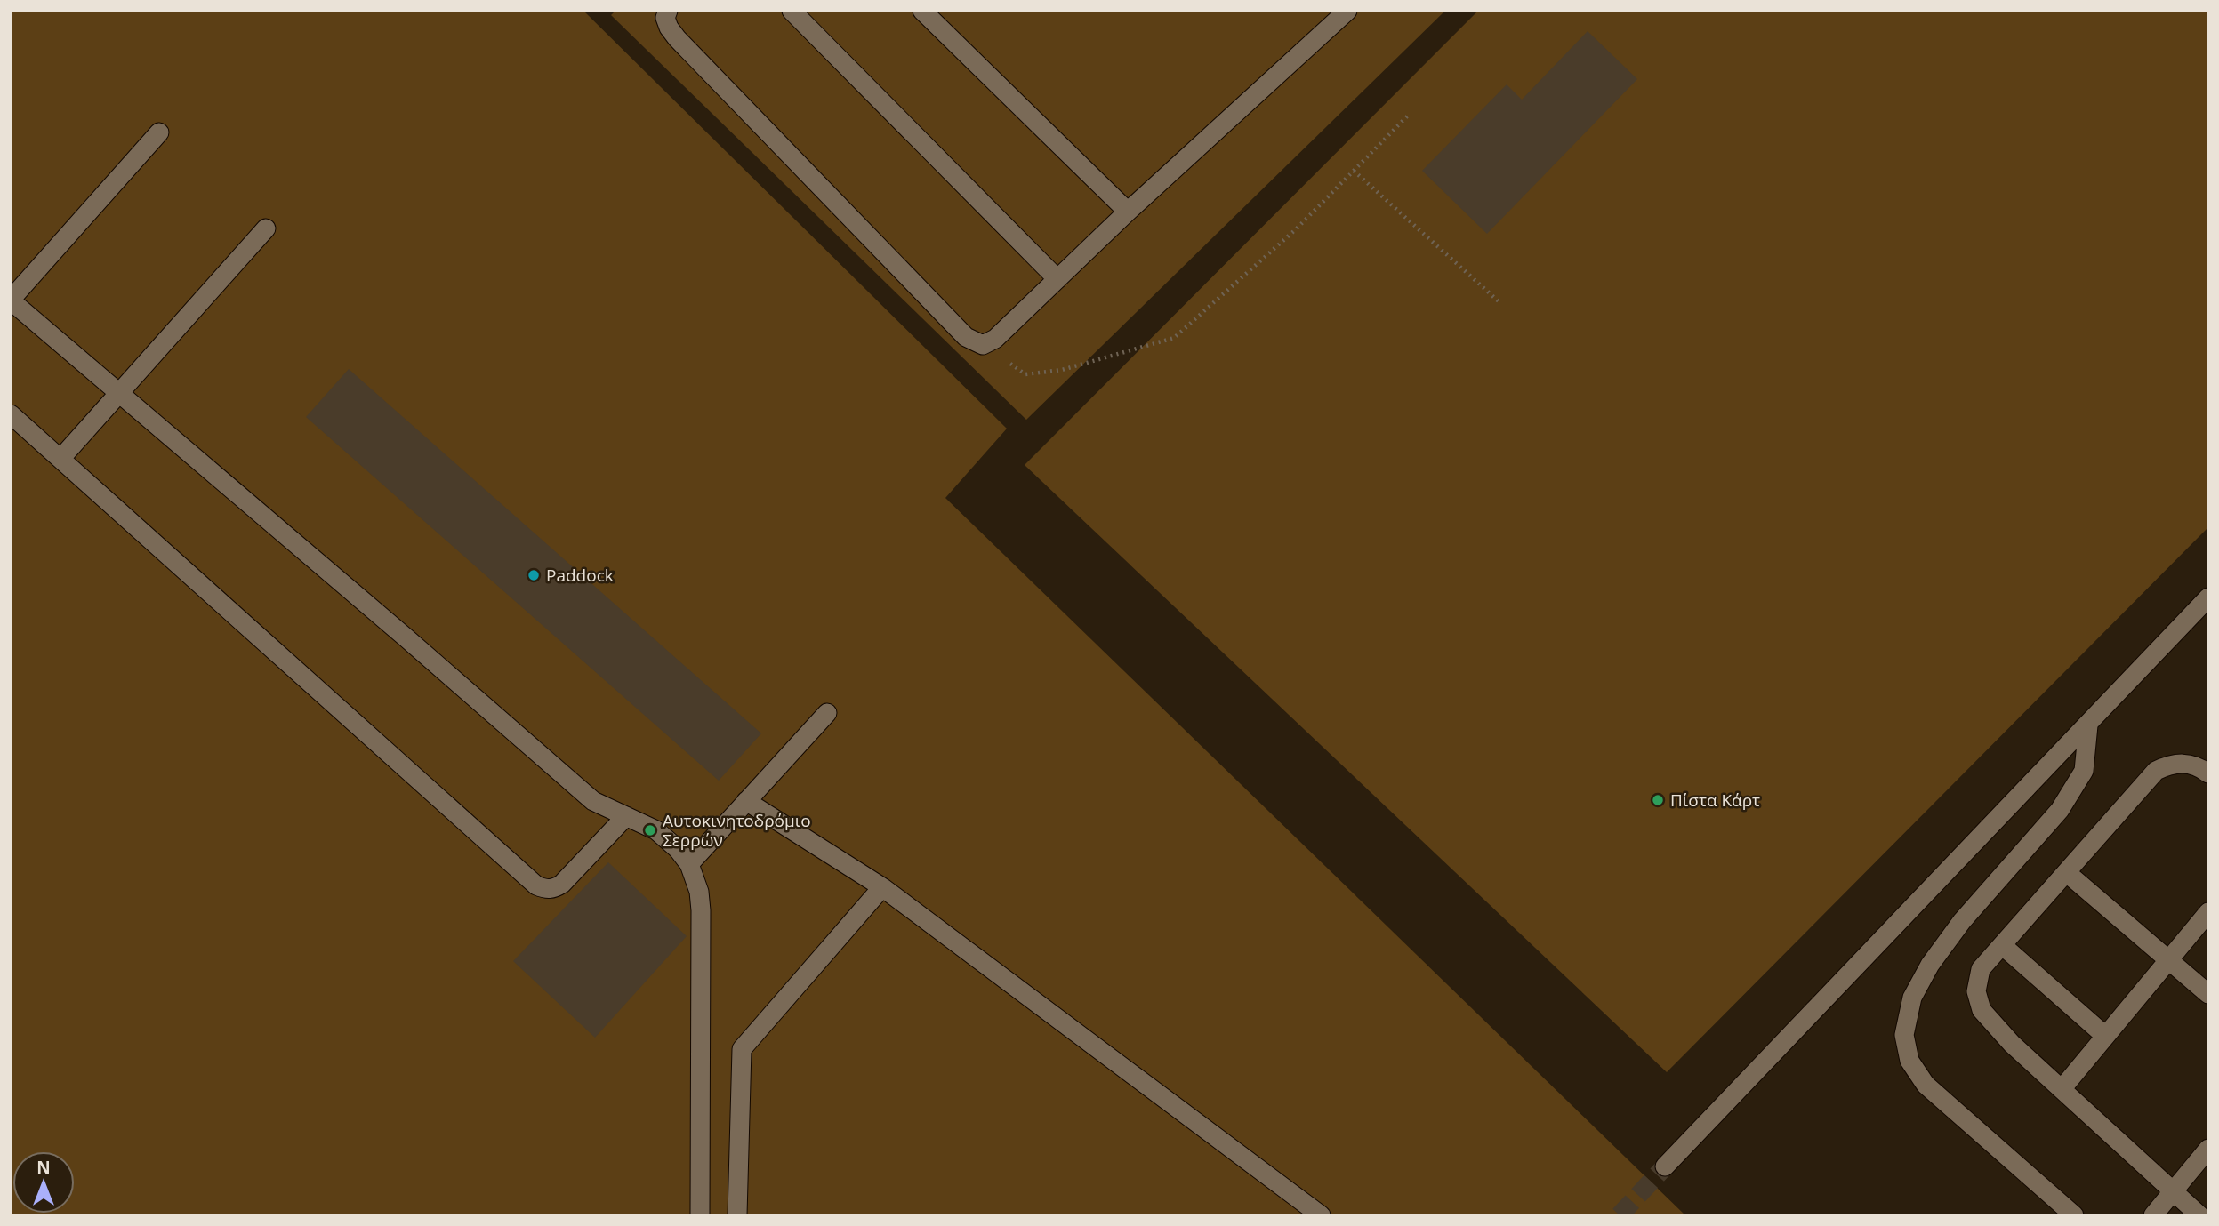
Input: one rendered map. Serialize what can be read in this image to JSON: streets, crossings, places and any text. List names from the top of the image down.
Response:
{
  "places": ["Paddock", "Πίστα Κάρτ", "Αυτοκινητοδρόμιο Σερρών"],
  "north": "top"
}
